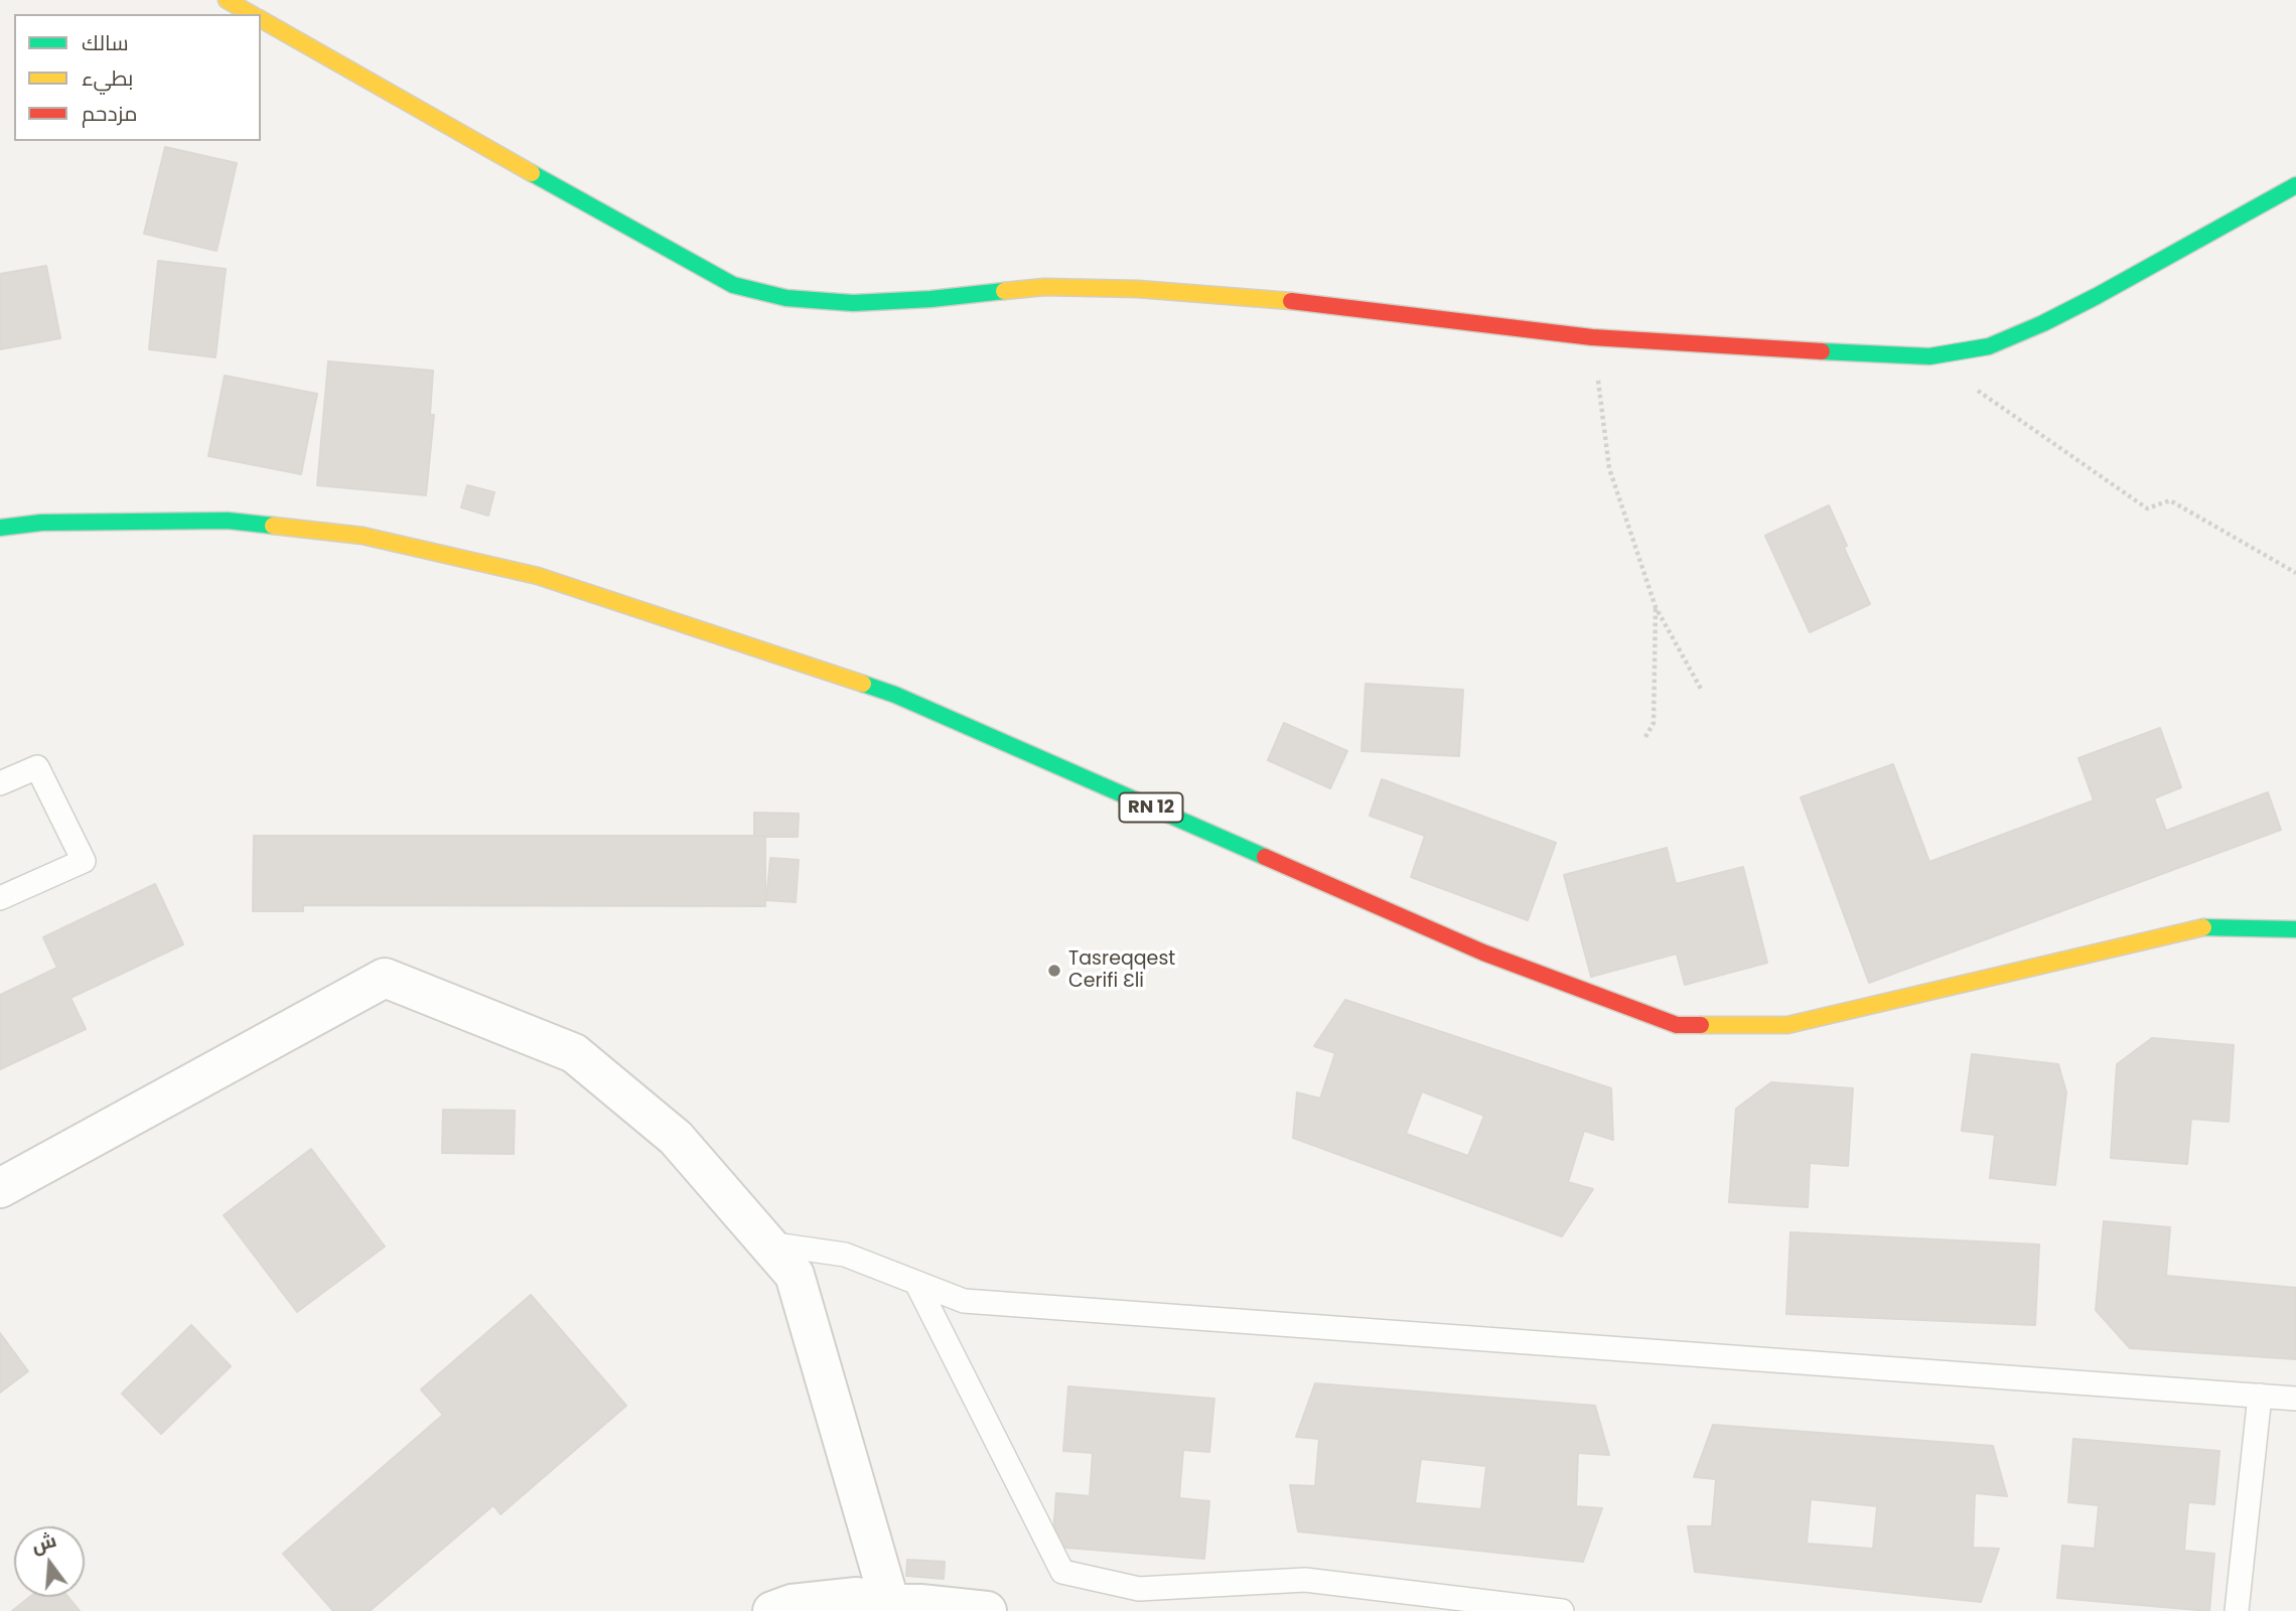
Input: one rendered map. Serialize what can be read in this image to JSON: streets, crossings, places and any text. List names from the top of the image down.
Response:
{
  "streets": {
    "main road": ["RN 12"]
  },
  "places": ["Tasreqqest Cerifi Ɛli"],
  "legend": ["سالك", "بطيء", "مزدحم"],
  "north": "top"
}
